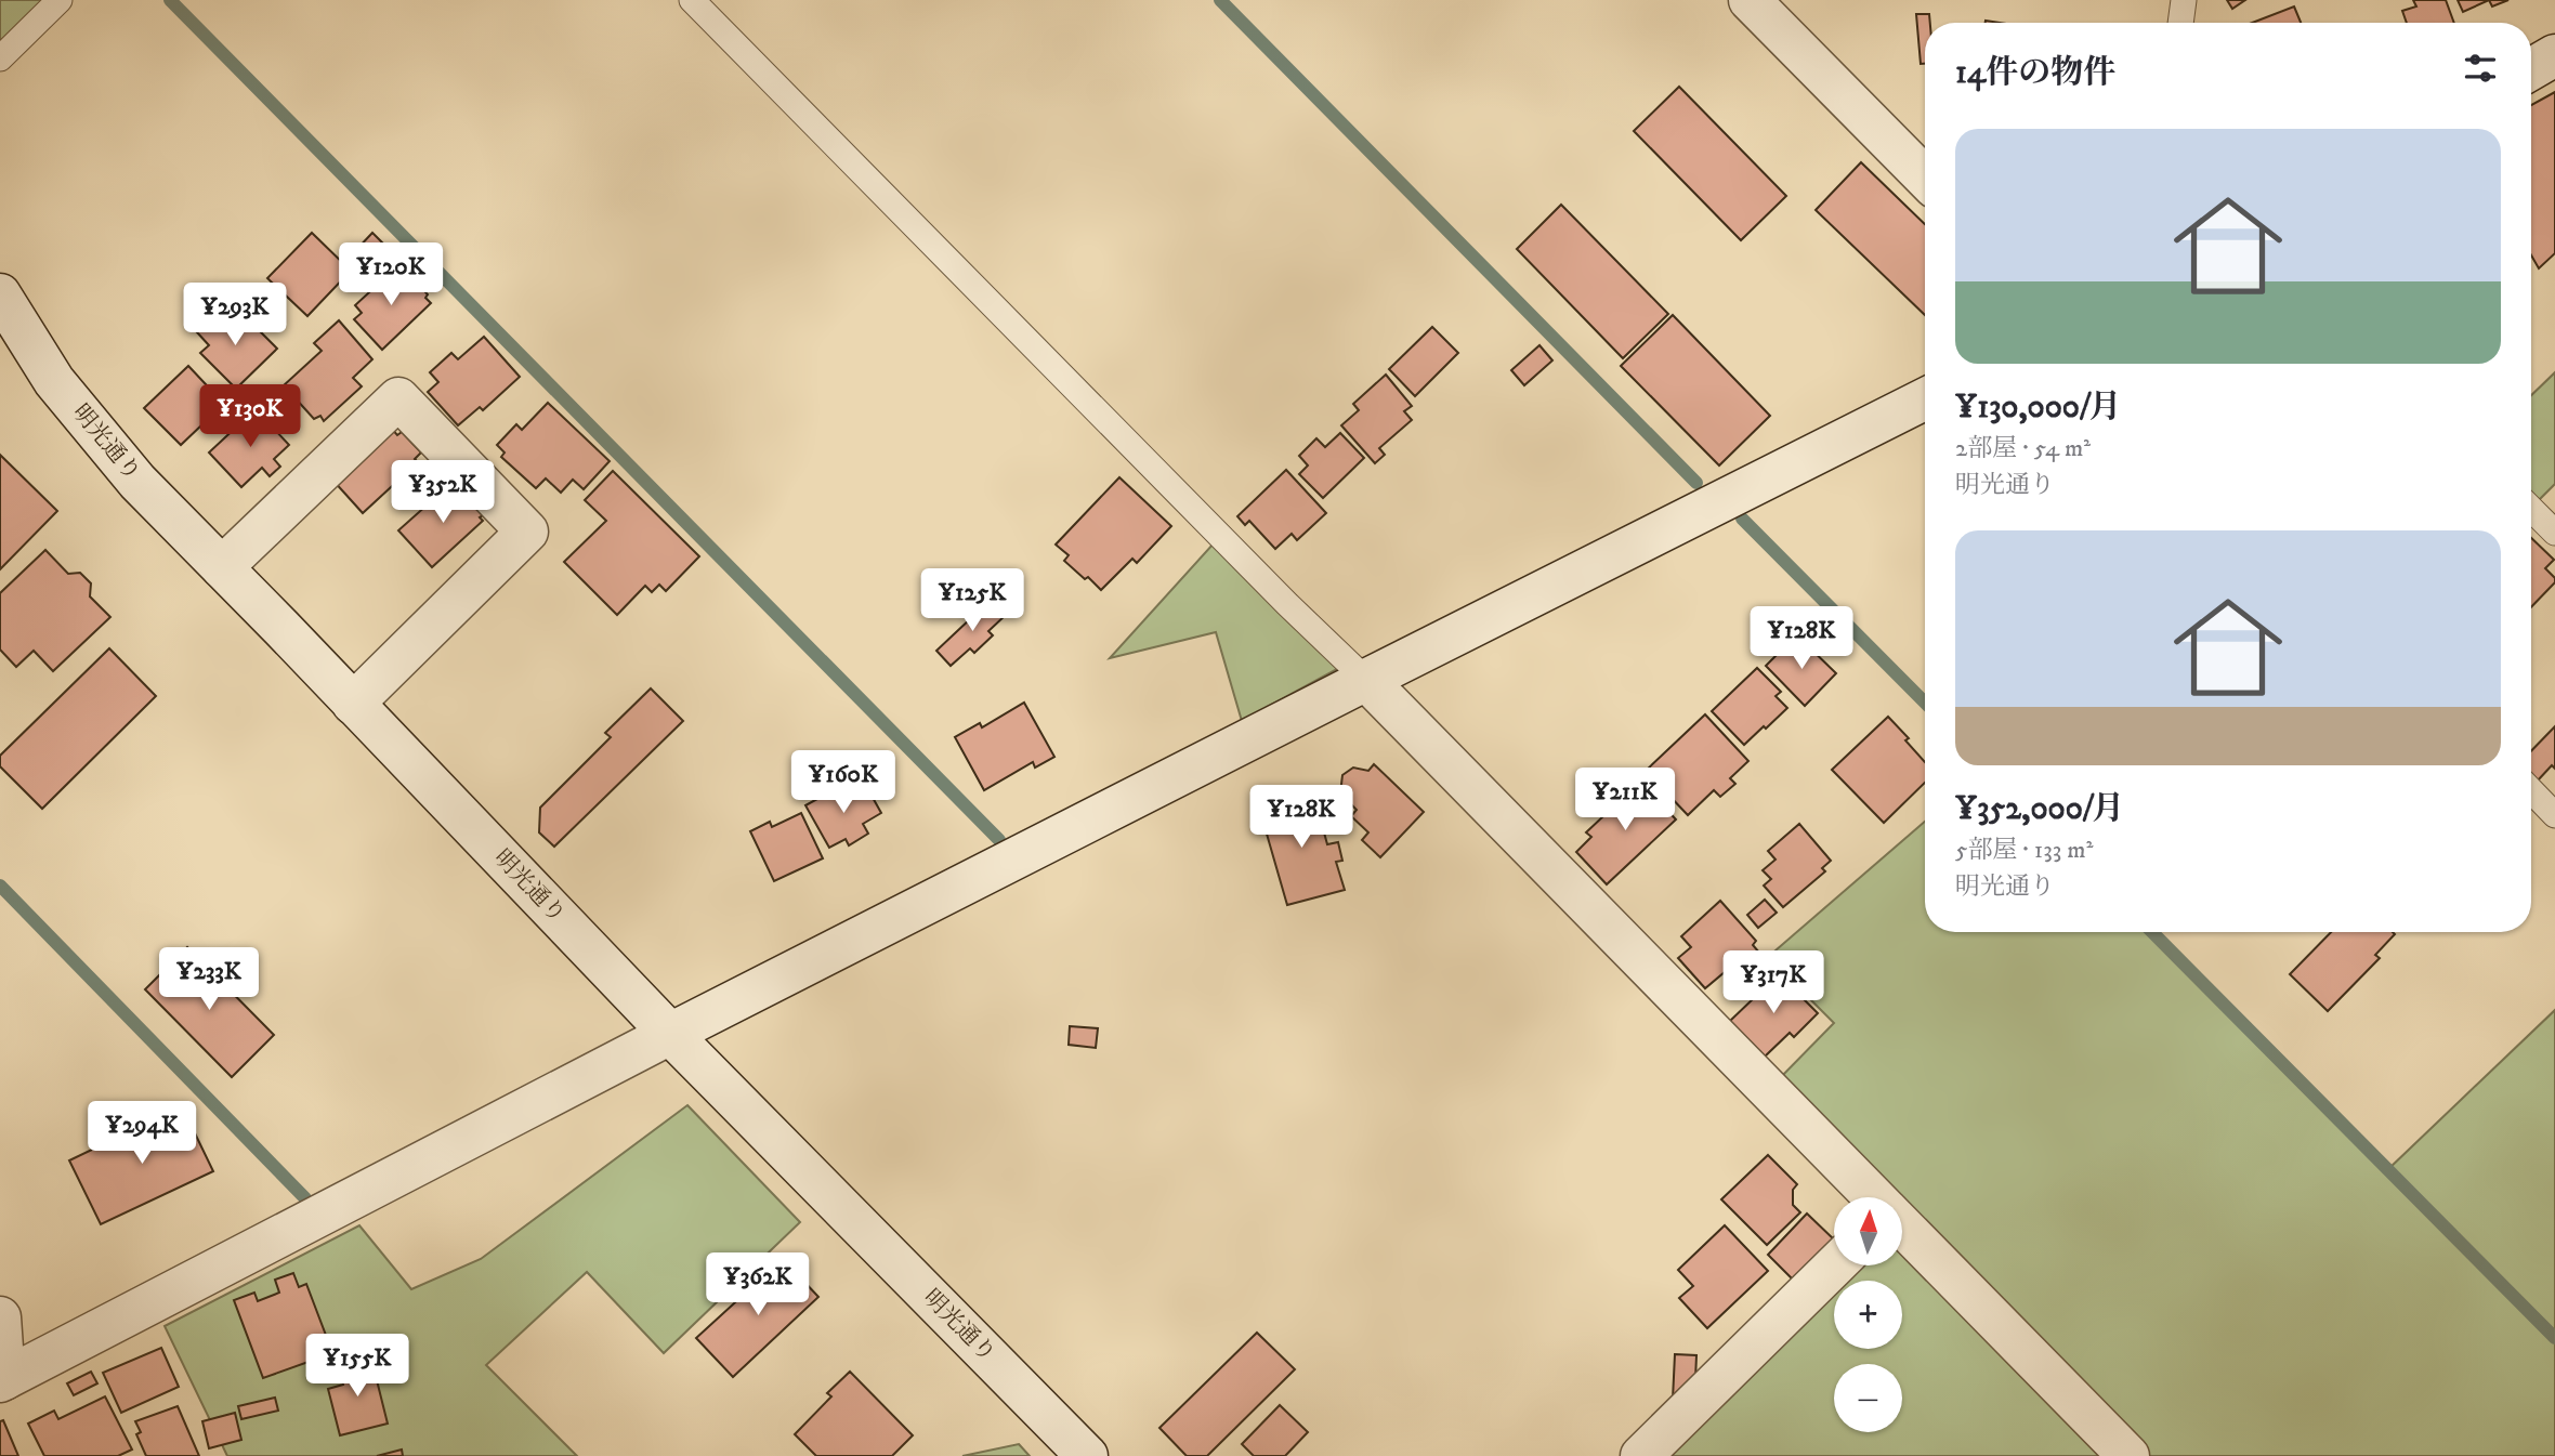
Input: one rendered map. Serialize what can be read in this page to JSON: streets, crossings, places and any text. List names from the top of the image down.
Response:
{
  "streets": {
    "street": ["明光通り"]
  },
  "north": "top",
  "page": {
    "heading": "14件の物件",
    "list": [
      {
        "name": "¥130,000/月",
        "note": "2部屋 · 54 m² · 明光通り"
      },
      {
        "name": "¥352,000/月",
        "note": "5部屋 · 133 m² · 明光通り"
      }
    ],
    "price": [
      "¥120K",
      "¥293K",
      "¥130K",
      "¥352K",
      "¥125K",
      "¥128K",
      "¥160K",
      "¥211K",
      "¥128K",
      "¥233K",
      "¥317K",
      "¥294K",
      "¥362K",
      "¥155K"
    ],
    "map_buttons": ["+", "−"]
  }
}
